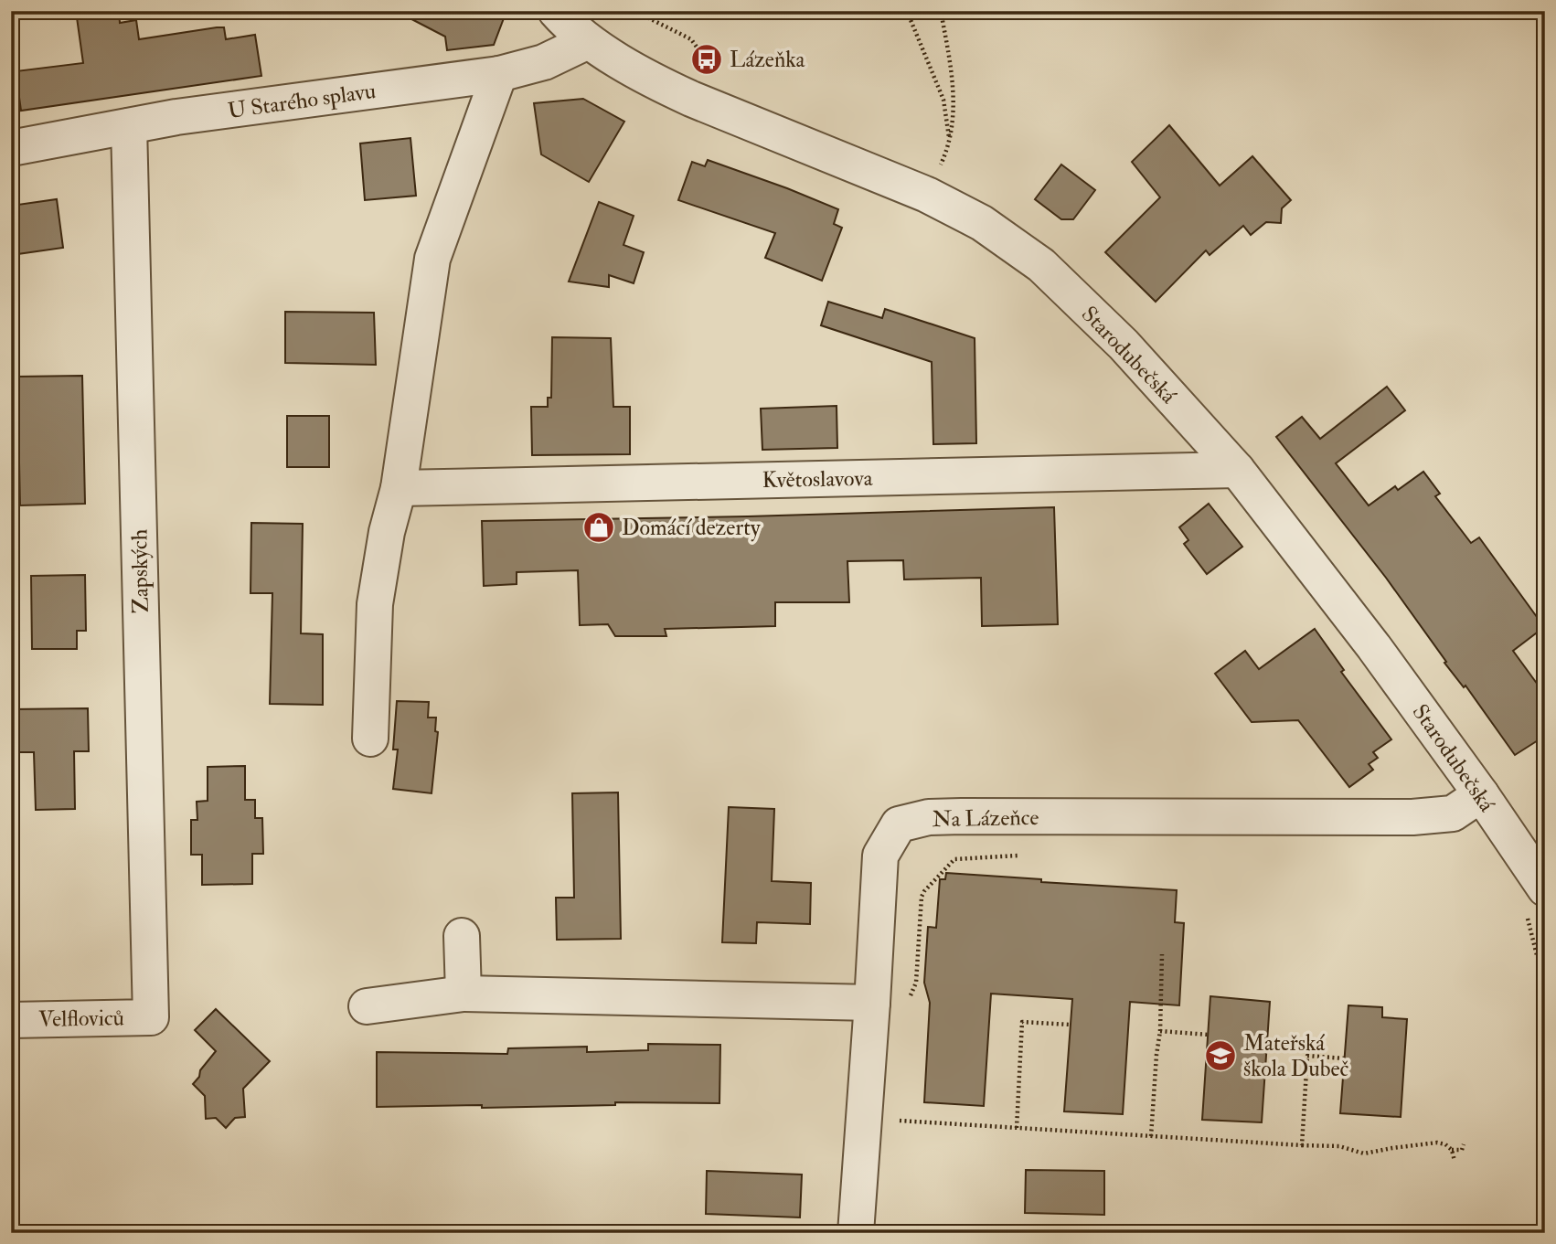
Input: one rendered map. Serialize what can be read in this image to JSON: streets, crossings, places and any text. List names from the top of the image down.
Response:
{
  "streets": {
    "street": [
      "U Starého splavu",
      "Starodubečská",
      "Květoslavova",
      "Zapských",
      "Na Lázeňce",
      "Velfloviců"
    ]
  },
  "crossings": [
    ["U Starého splavu", "Starodubečská"],
    ["U Starého splavu", "Zapských"],
    ["Starodubečská", "Květoslavova"],
    ["Starodubečská", "Na Lázeňce"],
    ["Zapských", "Velfloviců"]
  ],
  "places": {
    "bus stop": ["Lázeňka"],
    "shop": ["Domácí dezerty"],
    "school or university": ["Mateřská škola Dubeč"]
  }
}
